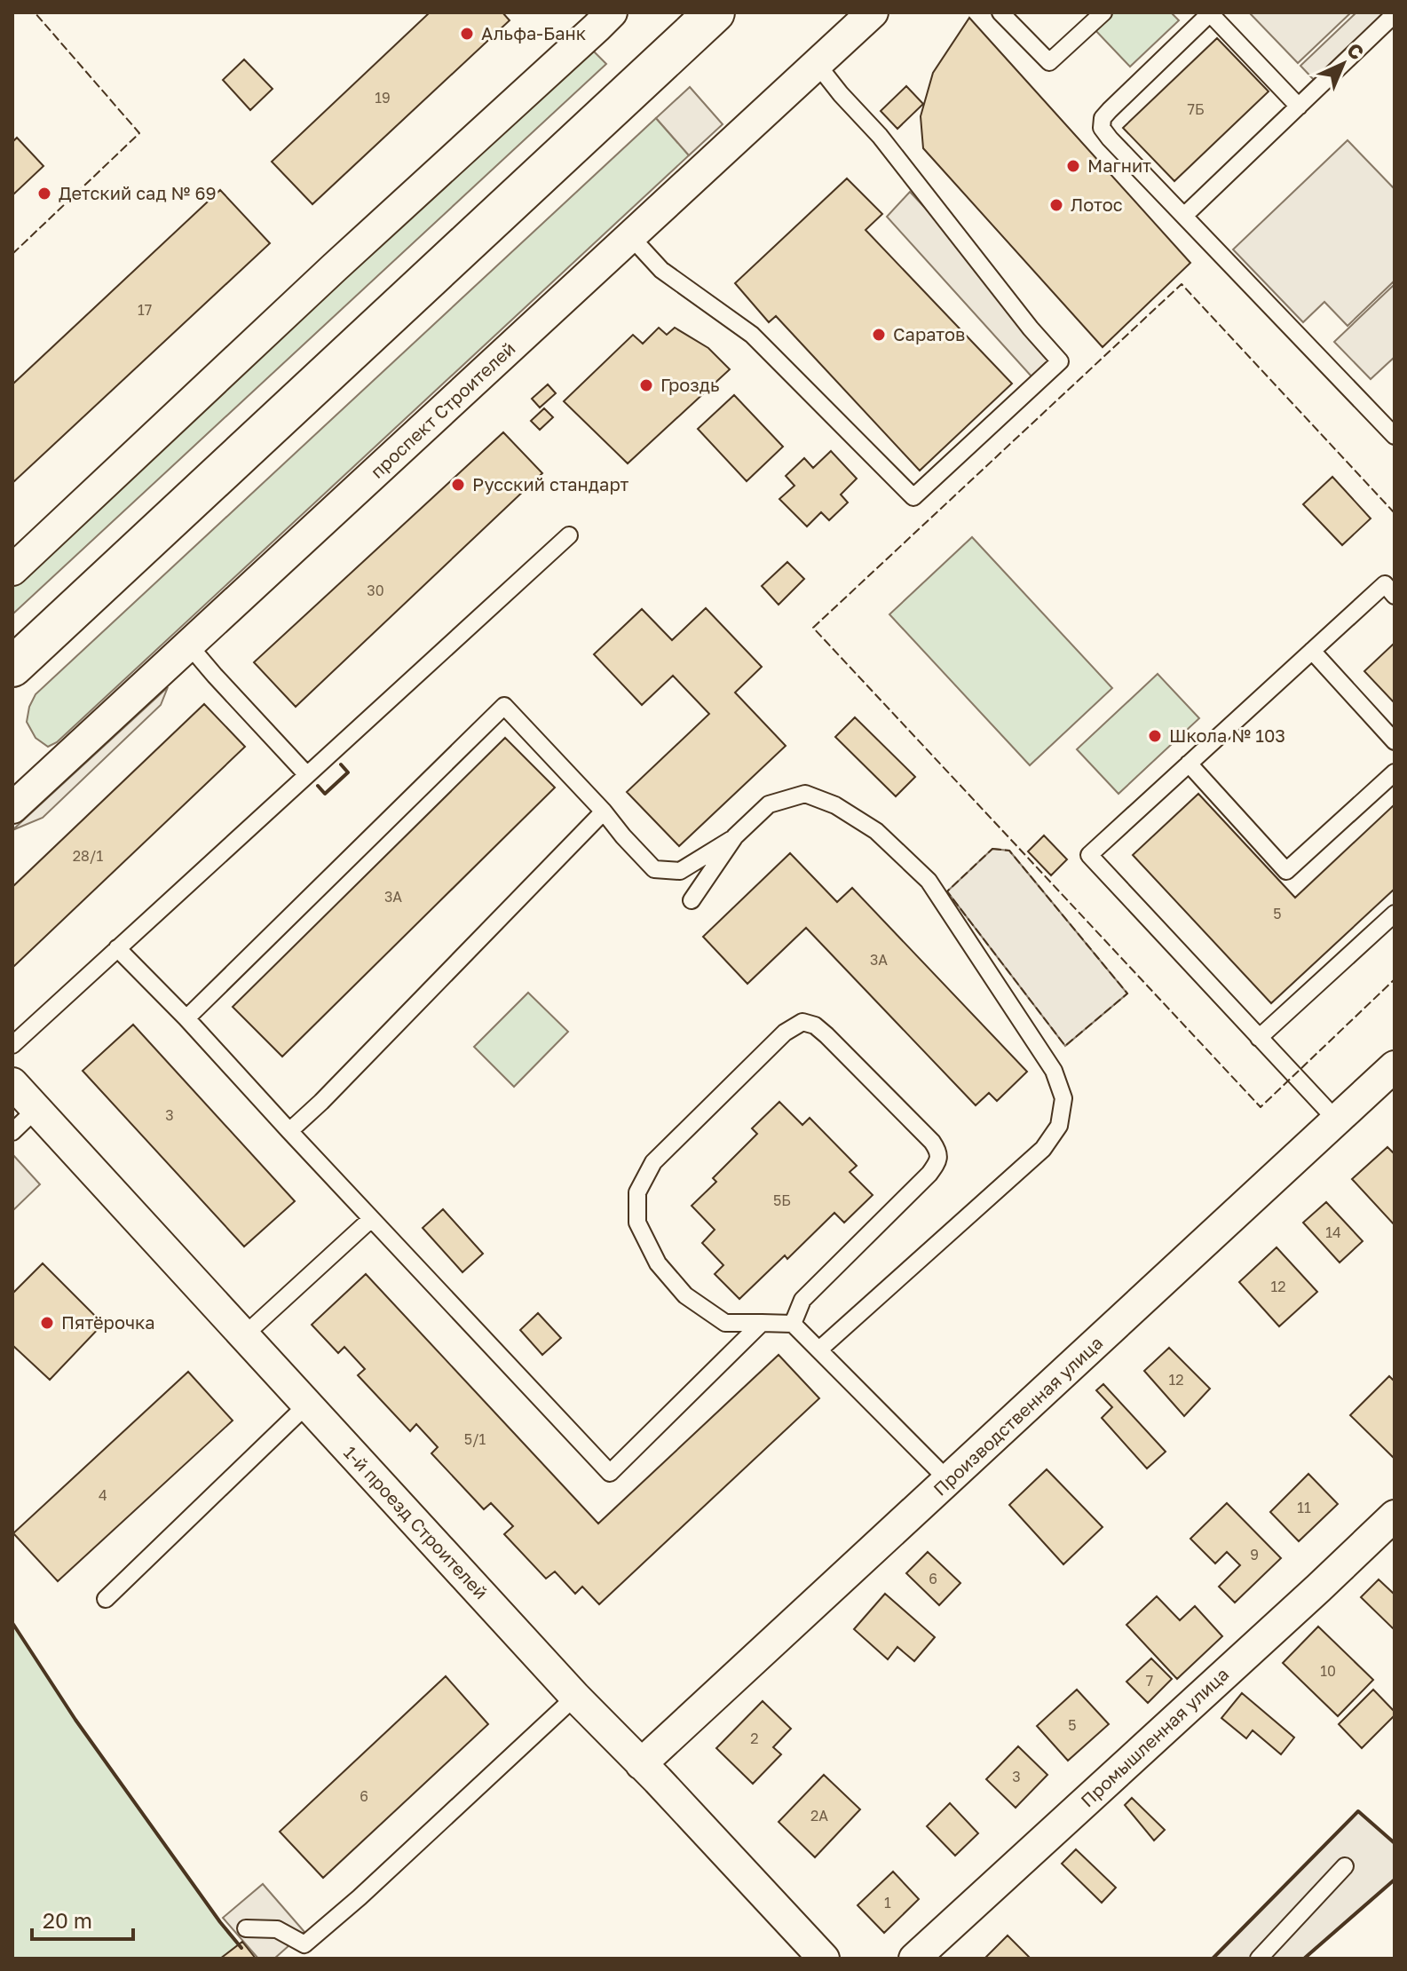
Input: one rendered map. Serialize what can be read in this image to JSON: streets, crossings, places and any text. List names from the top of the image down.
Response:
{
  "streets": {
    "street": [
      "проспект Строителей",
      "Производственная улица",
      "1-й проезд Строителей",
      "Промышленная улица"
    ]
  },
  "crossings": [
    ["Производственная улица", "1-й проезд Строителей"]
  ],
  "places": [
    "Альфа-Банк",
    "Магнит",
    "Детский сад № 69",
    "Лотос",
    "Саратов",
    "Гроздь",
    "Русский стандарт",
    "Школа № 103",
    "Пятёрочка"
  ],
  "house_numbers": [
    "19",
    "7Б",
    "17",
    "30",
    "28/1",
    "3А",
    "5",
    "3А",
    "3",
    "5Б",
    "14",
    "12",
    "12",
    "5/1",
    "4",
    "11",
    "9",
    "6",
    "10",
    "7",
    "5",
    "2",
    "3",
    "6",
    "2А",
    "1"
  ],
  "scale_bar": "20 m",
  "north": "top right"
}
